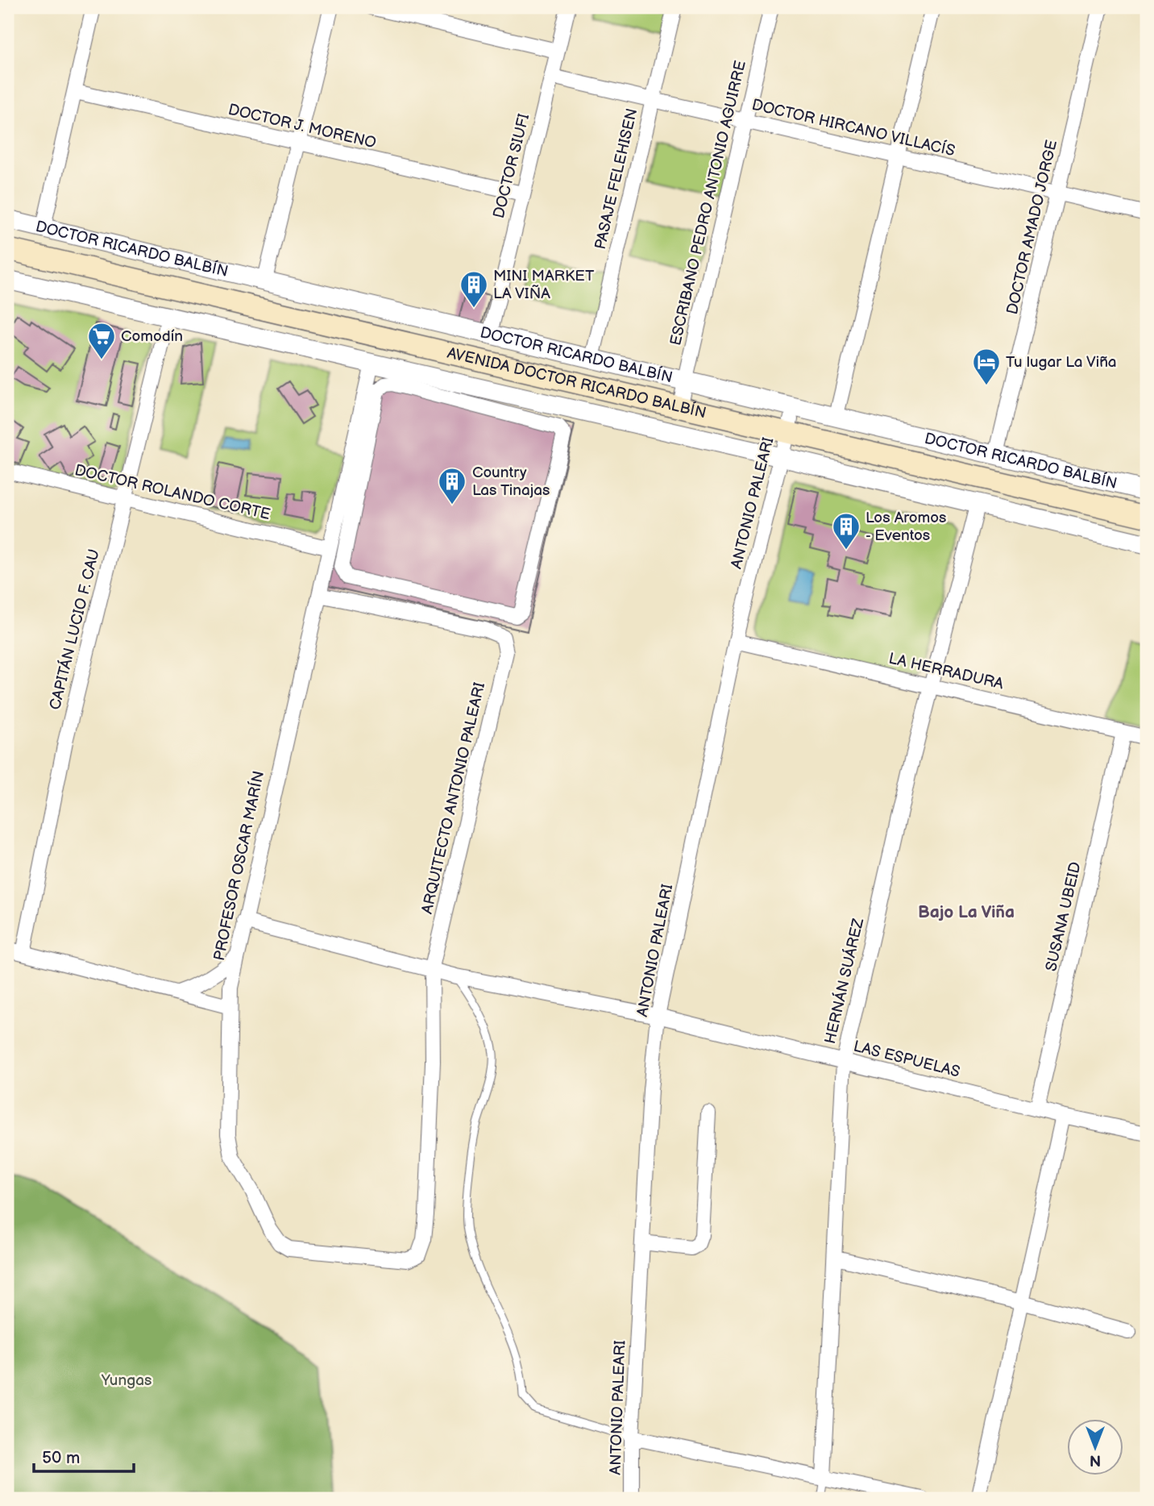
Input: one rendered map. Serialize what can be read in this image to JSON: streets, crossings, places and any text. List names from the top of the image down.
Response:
{
  "streets": {
    "main road": ["AVENIDA DOCTOR RICARDO BALBÍN"],
    "street": [
      "DOCTOR J. MORENO",
      "DOCTOR HIRCANO VILLACÍS",
      "DOCTOR SIUFI",
      "PASAJE FELEHISEN",
      "ESCRIBANO PEDRO ANTONIO AGUIRRE",
      "DOCTOR AMADO JORGE",
      "DOCTOR RICARDO BALBÍN",
      "DOCTOR ROLANDO CORTE",
      "ANTONIO PALEARI",
      "CAPITÁN LUCIO F. CAU",
      "LA HERRADURA",
      "ARQUITECTO ANTONIO PALEARI",
      "PROFESOR OSCAR MARÍN",
      "SUSANA UBEID",
      "HERNÁN SUÁREZ",
      "LAS ESPUELAS"
    ]
  },
  "crossings": [
    ["DOCTOR J. MORENO", "DOCTOR SIUFI"],
    ["DOCTOR HIRCANO VILLACÍS", "DOCTOR SIUFI"],
    ["DOCTOR HIRCANO VILLACÍS", "PASAJE FELEHISEN"],
    ["DOCTOR HIRCANO VILLACÍS", "ESCRIBANO PEDRO ANTONIO AGUIRRE"],
    ["DOCTOR HIRCANO VILLACÍS", "DOCTOR AMADO JORGE"],
    ["DOCTOR SIUFI", "DOCTOR RICARDO BALBÍN"],
    ["PASAJE FELEHISEN", "DOCTOR RICARDO BALBÍN"],
    ["ESCRIBANO PEDRO ANTONIO AGUIRRE", "DOCTOR RICARDO BALBÍN"],
    ["ESCRIBANO PEDRO ANTONIO AGUIRRE", "AVENIDA DOCTOR RICARDO BALBÍN"],
    ["DOCTOR AMADO JORGE", "DOCTOR RICARDO BALBÍN"],
    ["DOCTOR RICARDO BALBÍN", "AVENIDA DOCTOR RICARDO BALBÍN"],
    ["AVENIDA DOCTOR RICARDO BALBÍN", "ANTONIO PALEARI"],
    ["DOCTOR ROLANDO CORTE", "CAPITÁN LUCIO F. CAU"],
    ["DOCTOR ROLANDO CORTE", "PROFESOR OSCAR MARÍN"],
    ["ANTONIO PALEARI", "LA HERRADURA"],
    ["ANTONIO PALEARI", "LAS ESPUELAS"],
    ["LA HERRADURA", "SUSANA UBEID"],
    ["LA HERRADURA", "HERNÁN SUÁREZ"],
    ["ARQUITECTO ANTONIO PALEARI", "PROFESOR OSCAR MARÍN"],
    ["ARQUITECTO ANTONIO PALEARI", "LAS ESPUELAS"],
    ["PROFESOR OSCAR MARÍN", "LAS ESPUELAS"],
    ["SUSANA UBEID", "LAS ESPUELAS"],
    ["HERNÁN SUÁREZ", "LAS ESPUELAS"]
  ],
  "districts": ["Bajo La Viña"],
  "parks": ["Yungas"],
  "places": {
    "building": ["MINI MARKET LA VIÑA", "Country Las Tinajas", "Los Aromos - Eventos"],
    "supermarket": ["Comodín"],
    "hotel": ["Tu lugar La Viña"]
  },
  "scale_bar": "50 m",
  "north": "bottom"
}
